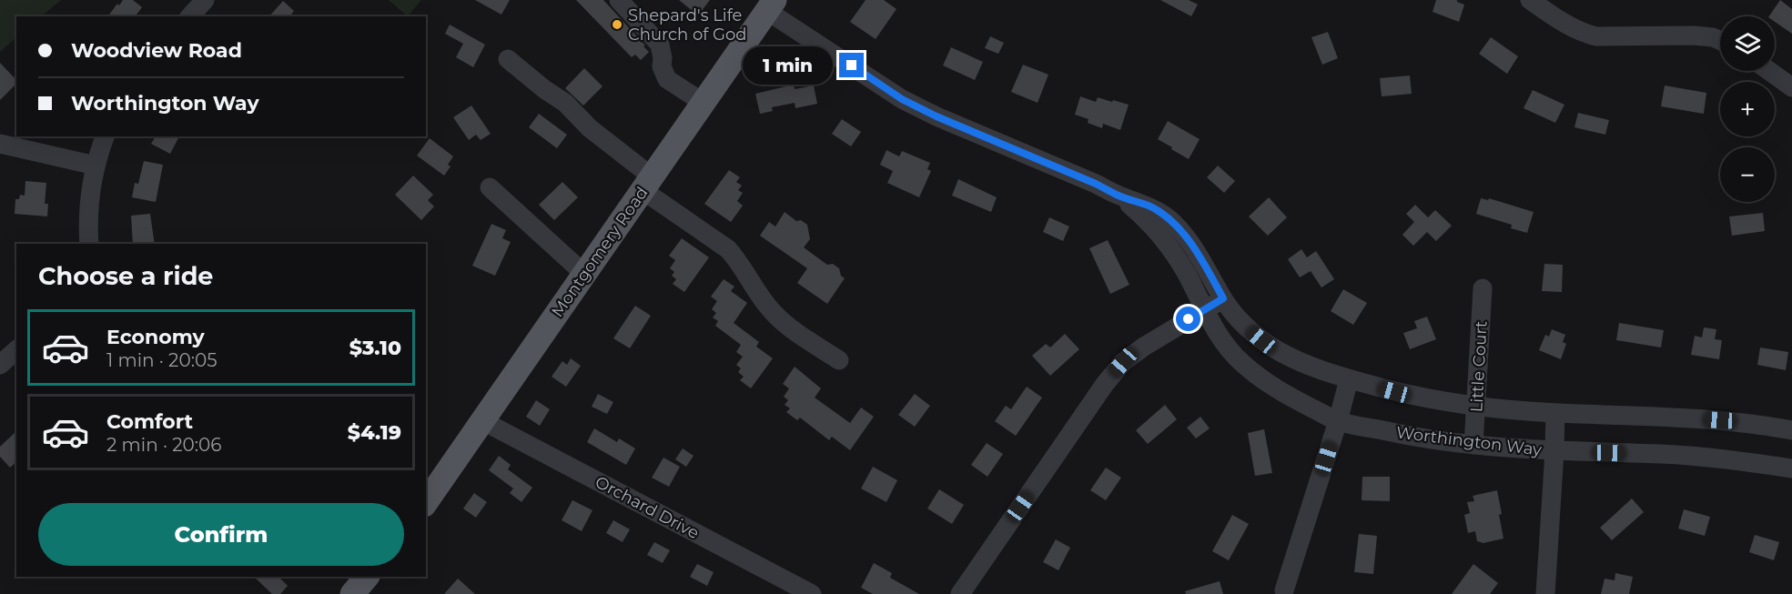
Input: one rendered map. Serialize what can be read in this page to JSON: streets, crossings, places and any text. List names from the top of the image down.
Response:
{
  "streets": {
    "main road": ["Montgomery Road"],
    "street": ["Little Court", "Worthington Way", "Orchard Drive"]
  },
  "crossings": [
    ["Montgomery Road", "Worthington Way"],
    ["Montgomery Road", "Orchard Drive"],
    ["Little Court", "Worthington Way"]
  ],
  "places": ["Shepard's Life Church of God"],
  "page": {
    "map_buttons": ["+", "−"],
    "banner": ["Woodview Road", "Worthington Way"],
    "bubble": "1 min",
    "heading": "Choose a ride",
    "list": [
      {
        "name": "Economy",
        "note": "1 min · 20:05",
        "value": "$3.10"
      },
      {
        "name": "Comfort",
        "note": "2 min · 20:06",
        "value": "$4.19"
      }
    ],
    "buttons": "Confirm"
  }
}
